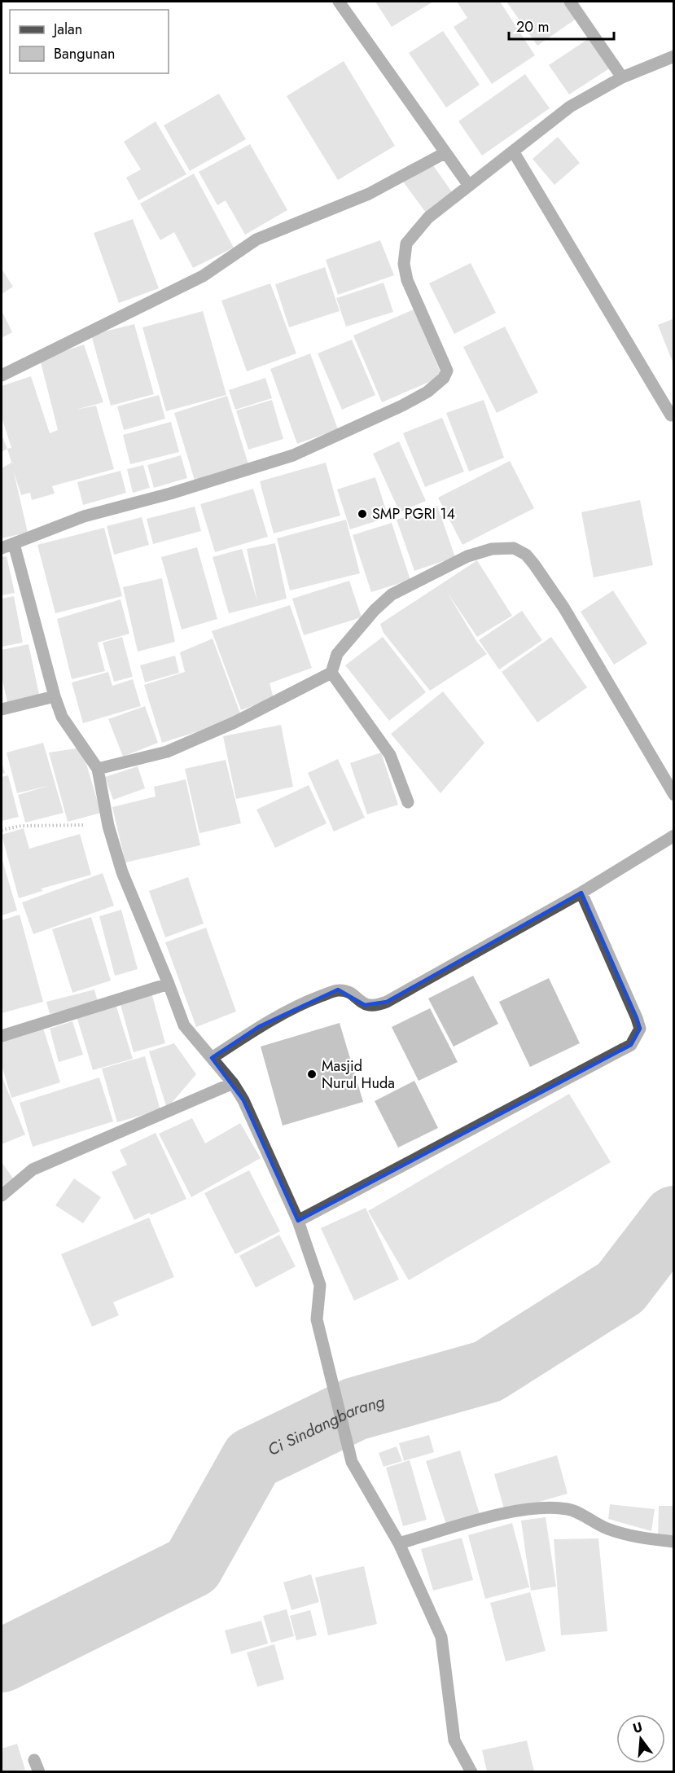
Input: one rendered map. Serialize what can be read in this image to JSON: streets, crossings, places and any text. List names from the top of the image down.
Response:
{
  "water": ["Ci Sindangbarang"],
  "places": ["SMP PGRI 14", "Masjid Nurul Huda"],
  "legend": ["Jalan", "Bangunan"],
  "scale_bar": "20 m",
  "north": "top"
}
